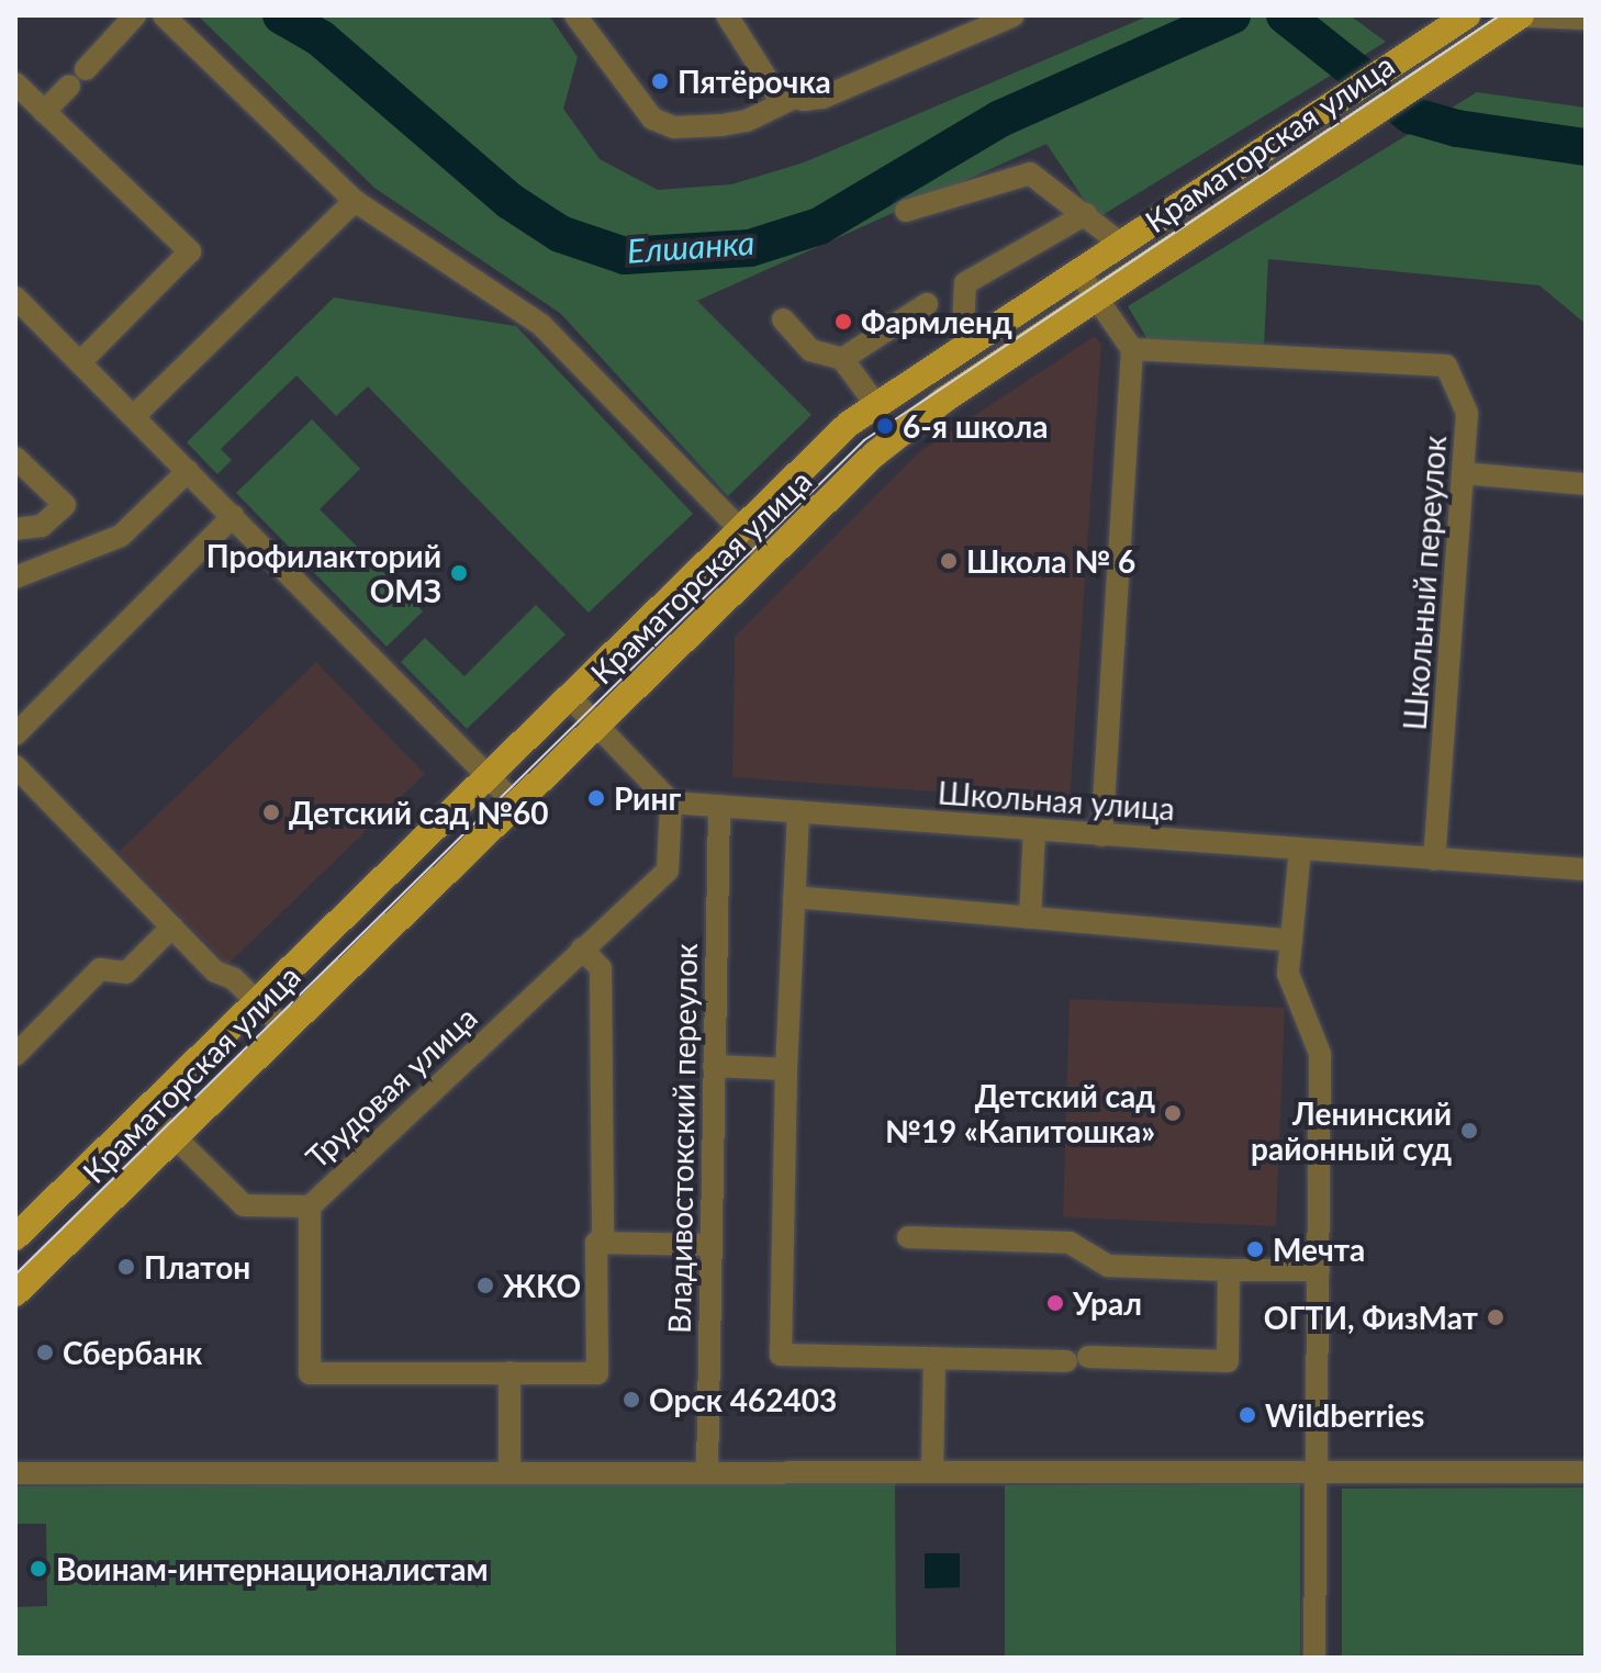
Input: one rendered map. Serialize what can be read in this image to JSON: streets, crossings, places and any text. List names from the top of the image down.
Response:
{
  "streets": {
    "main road": ["Краматорская улица"],
    "street": [
      "Школьный переулок",
      "Школьная улица",
      "Трудовая улица",
      "Владивостокский переулок"
    ]
  },
  "crossings": [
    ["Школьный переулок", "Школьная улица"],
    ["Школьная улица", "Трудовая улица"],
    ["Школьная улица", "Владивостокский переулок"]
  ],
  "water": ["Елшанка"],
  "places": [
    "Пятёрочка",
    "Фармленд",
    "6-я школа",
    "Школа № 6",
    "Профилакторий ОМЗ",
    "Ринг",
    "Детский сад №60",
    "Детский сад №19 «Капитошка»",
    "Ленинский районный суд",
    "Мечта",
    "Платон",
    "ЖКО",
    "Урал",
    "ОГТИ, ФизМат",
    "Сбербанк",
    "Орск 462403",
    "Wildberries",
    "Воинам-интернационалистам"
  ]
}
